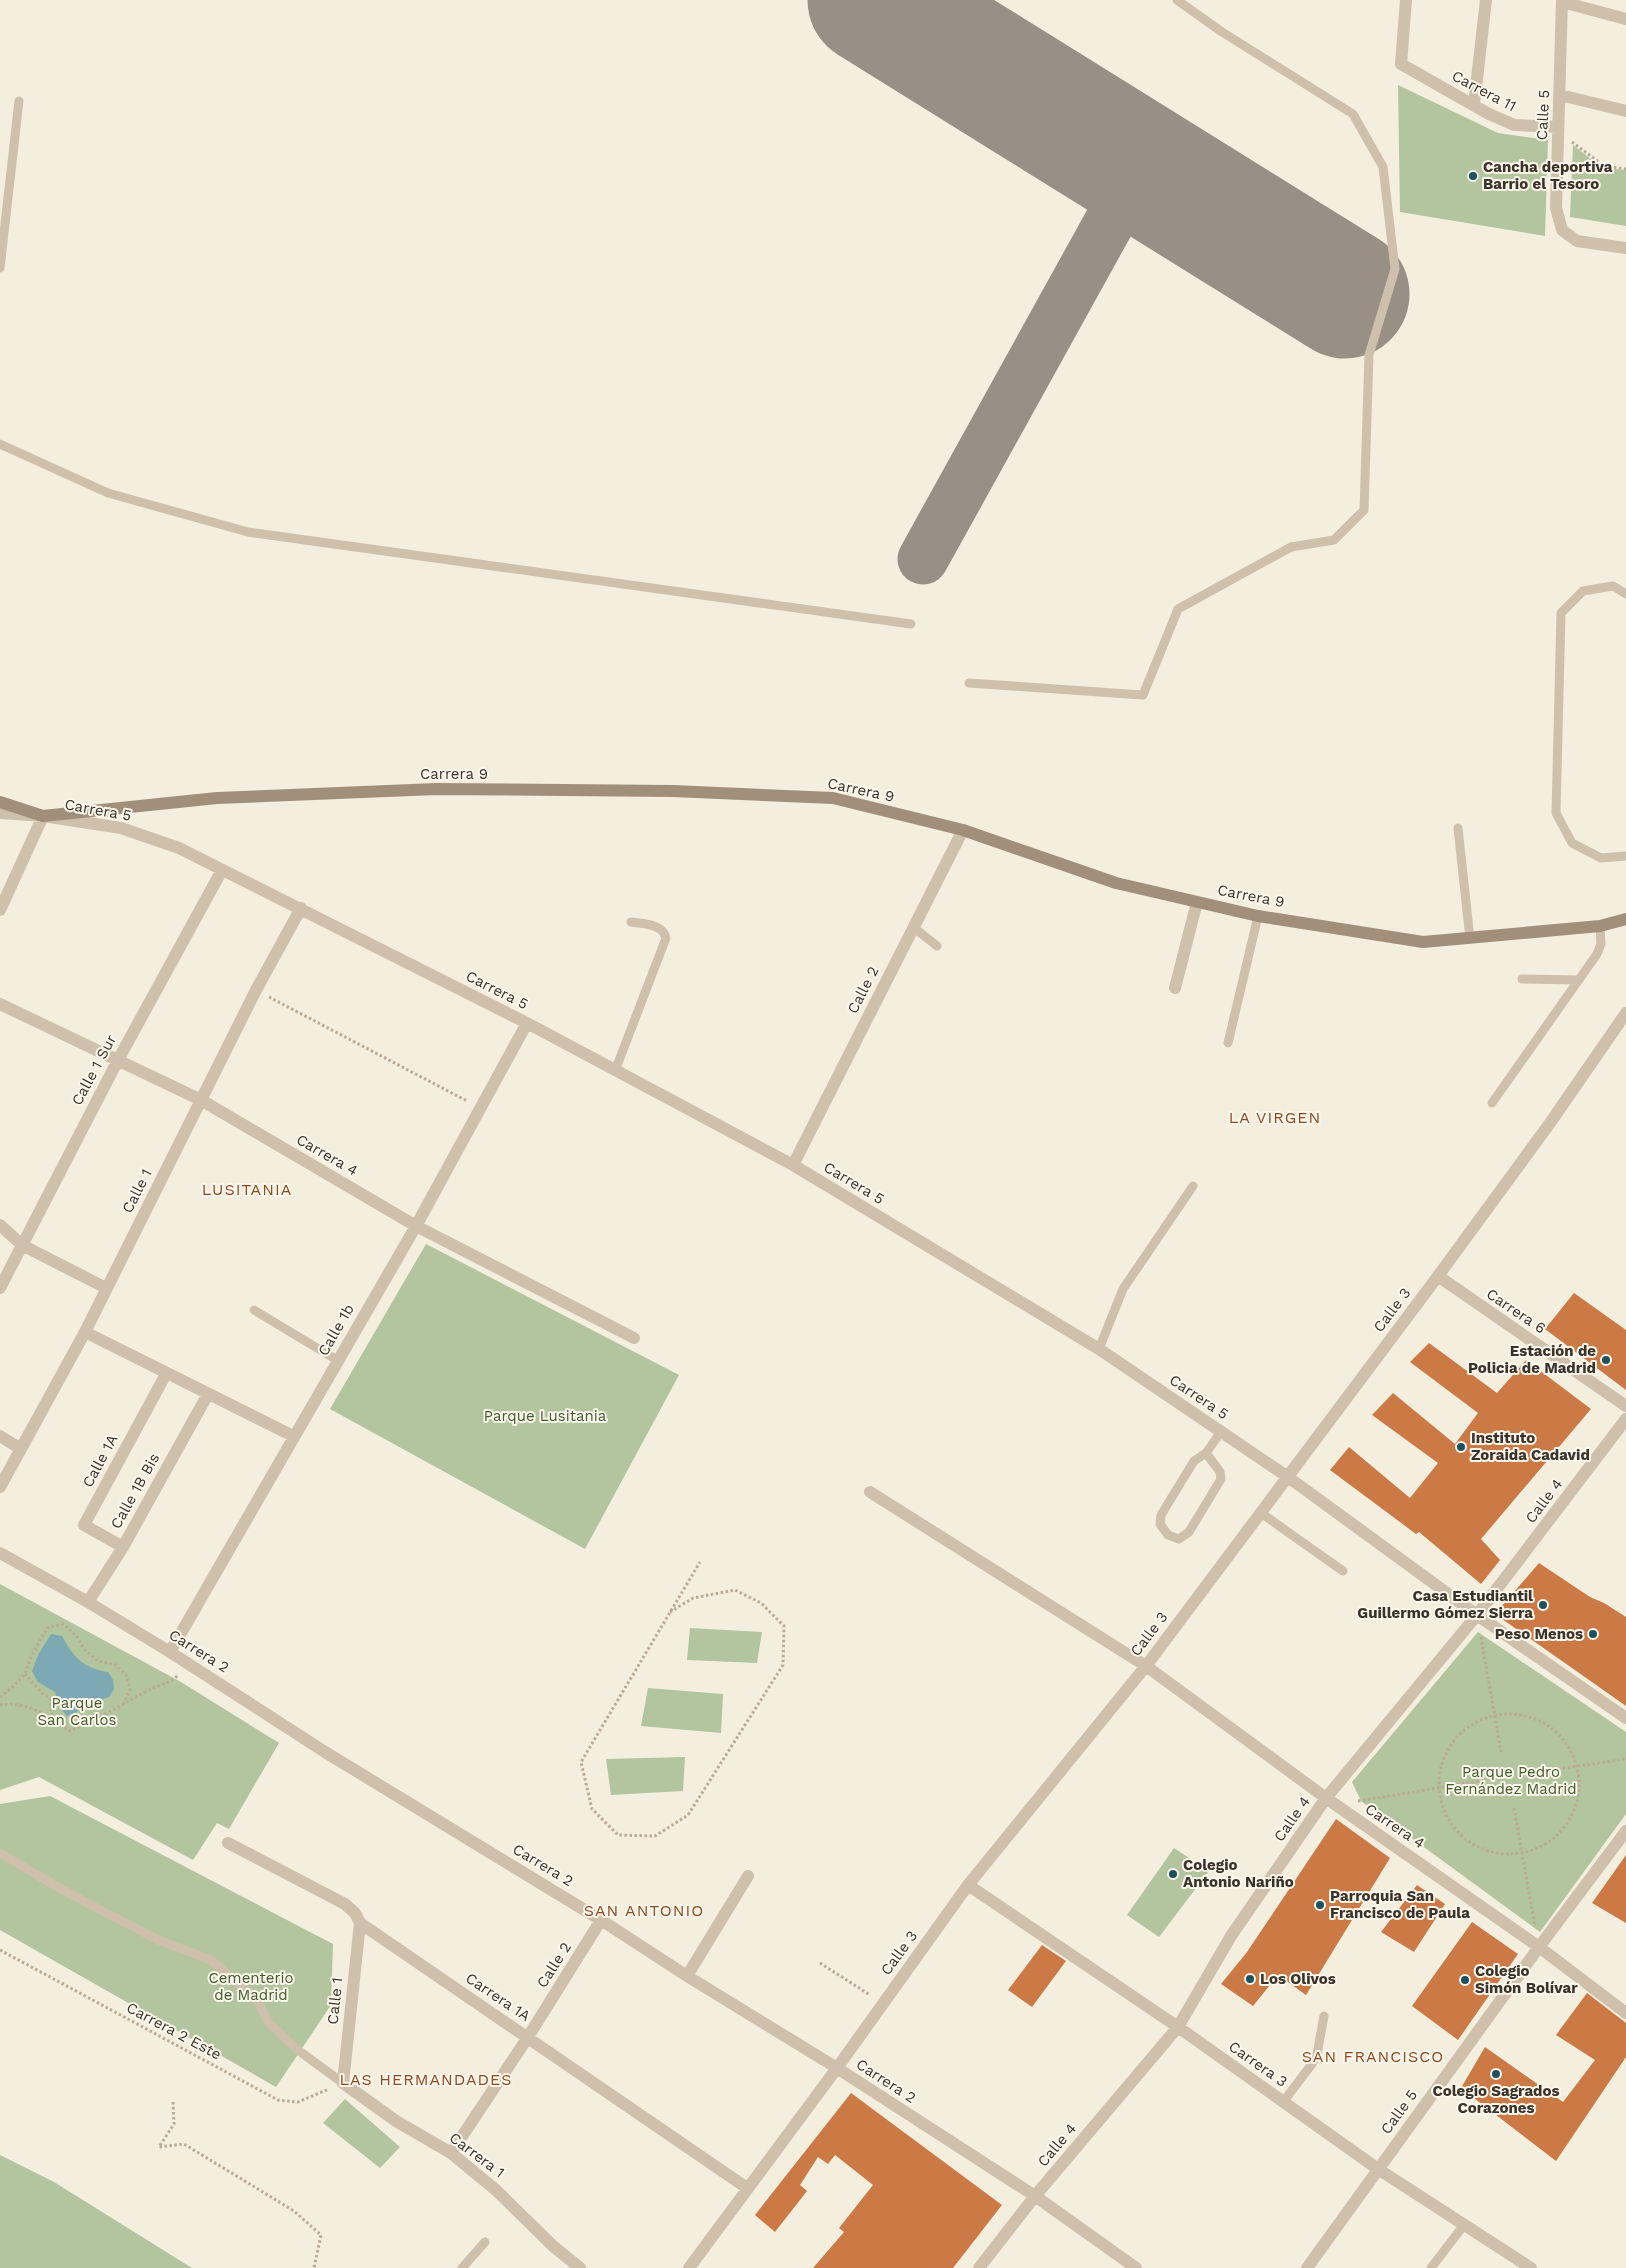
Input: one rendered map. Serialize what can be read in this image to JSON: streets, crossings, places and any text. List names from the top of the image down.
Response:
{
  "streets": {
    "street": [
      "Carrera 11",
      "Calle 5",
      "Carrera 9",
      "Carrera 5",
      "Calle 2",
      "Calle 1 Sur",
      "Carrera 4",
      "Calle 1",
      "Calle 3",
      "Carrera 6",
      "Calle 1b",
      "Calle 1A",
      "Calle 1B Bis",
      "Calle 4",
      "Carrera 2",
      "Carrera 1A",
      "Carrera 3",
      "Carrera 1"
    ],
    "path": ["Carrera 2 Este"]
  },
  "crossings": [
    ["Carrera 11", "Calle 5"],
    ["Calle 5", "Carrera 4"],
    ["Calle 5", "Carrera 3"],
    ["Carrera 9", "Carrera 5"],
    ["Carrera 9", "Calle 2"],
    ["Carrera 5", "Calle 2"],
    ["Carrera 5", "Calle 1 Sur"],
    ["Carrera 5", "Calle 1"],
    ["Carrera 5", "Calle 3"],
    ["Carrera 5", "Calle 1b"],
    ["Carrera 5", "Calle 4"],
    ["Calle 2", "Carrera 2"],
    ["Calle 2", "Carrera 1A"],
    ["Calle 2", "Carrera 1"],
    ["Calle 1 Sur", "Carrera 4"],
    ["Carrera 4", "Calle 1"],
    ["Carrera 4", "Calle 3"],
    ["Carrera 4", "Calle 1b"],
    ["Carrera 4", "Calle 4"],
    ["Calle 1", "Carrera 1A"],
    ["Calle 1", "Carrera 2 Este"],
    ["Calle 1", "Carrera 1"],
    ["Calle 3", "Carrera 6"],
    ["Calle 3", "Carrera 2"],
    ["Calle 3", "Carrera 1A"],
    ["Calle 3", "Carrera 3"],
    ["Calle 1b", "Carrera 2"],
    ["Calle 1A", "Calle 1B Bis"],
    ["Calle 1B Bis", "Carrera 2"],
    ["Calle 4", "Carrera 2"],
    ["Calle 4", "Carrera 3"],
    ["Carrera 2 Este", "Carrera 1"]
  ],
  "districts": [
    "LA VIRGEN",
    "LUSITANIA",
    "SAN ANTONIO",
    "SAN FRANCISCO",
    "LAS HERMANDADES"
  ],
  "parks": [
    "Parque Lusitania",
    "Parque San Carlos",
    "Parque Pedro Fernández Madrid",
    "Cementerio de Madrid"
  ],
  "places": [
    "Cancha deportiva Barrio el Tesoro",
    "Estación de Policia de Madrid",
    "Instituto Zoraida Cadavid",
    "Casa Estudiantil Guillermo Gómez Sierra",
    "Peso Menos",
    "Colegio Antonio Nariño",
    "Parroquia San Francisco de Paula",
    "Los Olivos",
    "Colegio Simón Bolívar",
    "Colegio Sagrados Corazones"
  ]
}
